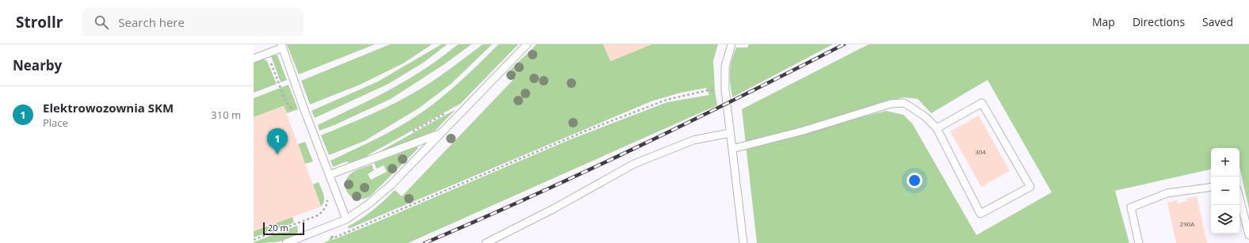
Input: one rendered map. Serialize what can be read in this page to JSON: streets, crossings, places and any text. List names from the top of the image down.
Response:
{
  "house_numbers": ["304", "290A"],
  "scale_bar": "20 m",
  "page": {
    "header": "Strollr",
    "search": "Search here",
    "nav": ["Map", "Directions", "Saved"],
    "heading": "Nearby",
    "list": [
      {
        "mark": "1",
        "name": "Elektrowozownia SKM",
        "note": "Place",
        "value": "310 m"
      }
    ],
    "pins": "1",
    "map_buttons": ["+", "−"],
    "scale": "20 m"
  }
}
